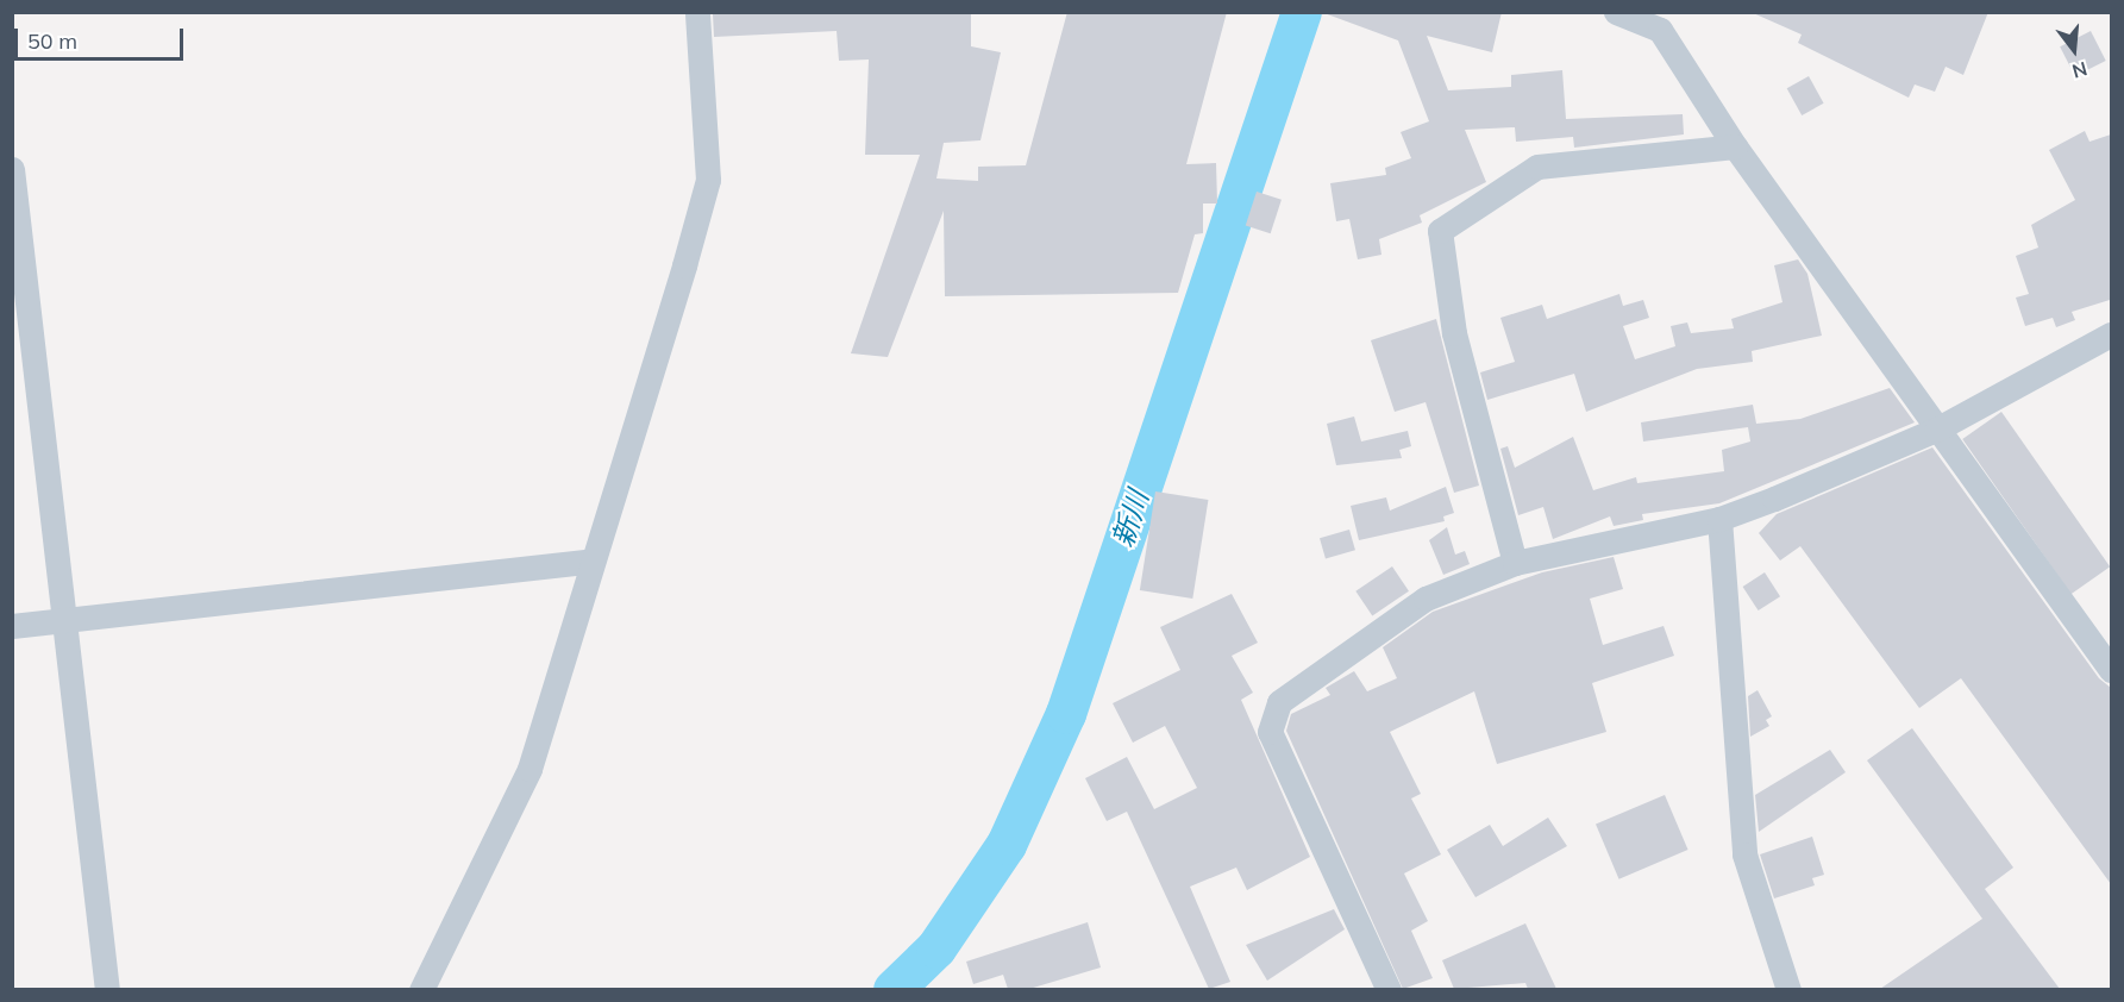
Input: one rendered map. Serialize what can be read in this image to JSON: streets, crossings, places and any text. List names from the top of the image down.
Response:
{
  "water": ["新川"],
  "scale_bar": "50 m",
  "north": "bottom"
}
